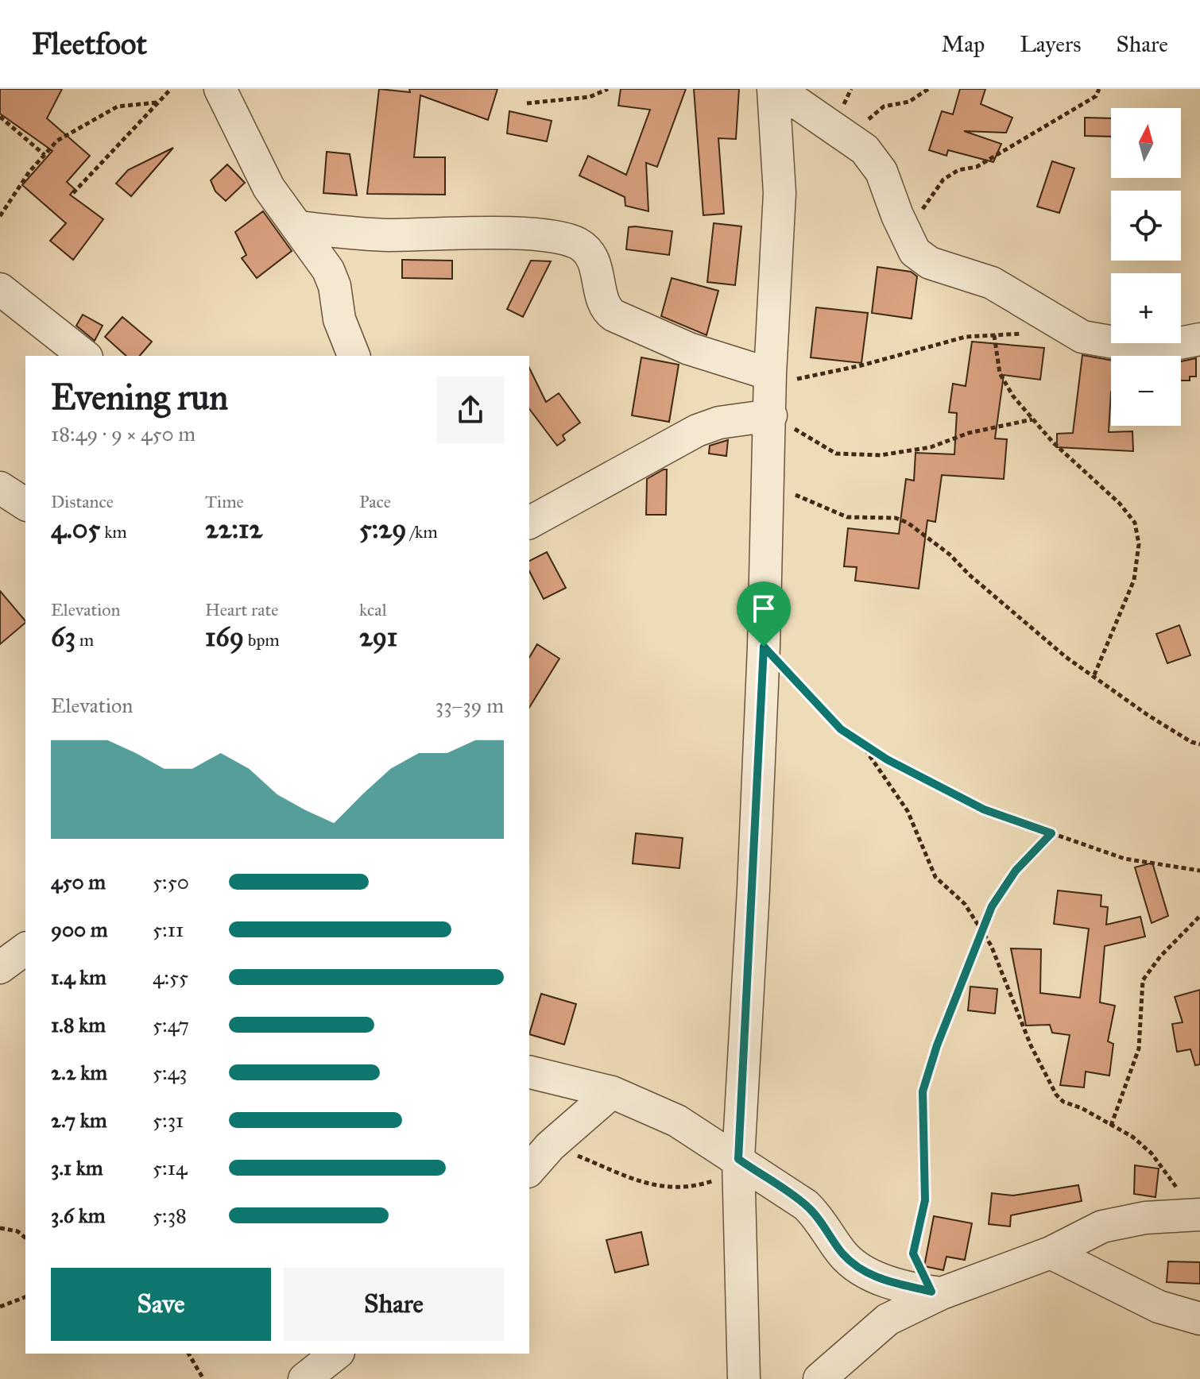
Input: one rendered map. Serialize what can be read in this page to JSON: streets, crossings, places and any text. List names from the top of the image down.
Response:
{
  "north": "top",
  "page": {
    "header": "Fleetfoot",
    "nav": ["Map", "Layers", "Share"],
    "map_buttons": ["+", "−"],
    "heading": ["Evening run", "18:49 · 9 × 450 m"],
    "stats": [
      ["Distance", "4.05 km"],
      ["Time", "22:12"],
      ["Pace", "5:29 /km"],
      ["Elevation", "63 m"],
      ["Heart rate", "169 bpm"],
      ["kcal", "291"]
    ],
    "chart": ["Elevation", "33–39 m"],
    "list": [
      {
        "name": "450 m",
        "note": "5:50"
      },
      {
        "name": "900 m",
        "note": "5:11"
      },
      {
        "name": "1.4 km",
        "note": "4:55"
      },
      {
        "name": "1.8 km",
        "note": "5:47"
      },
      {
        "name": "2.2 km",
        "note": "5:43"
      },
      {
        "name": "2.7 km",
        "note": "5:31"
      },
      {
        "name": "3.1 km",
        "note": "5:14"
      },
      {
        "name": "3.6 km",
        "note": "5:38"
      }
    ],
    "buttons": ["Save", "Share"]
  }
}
